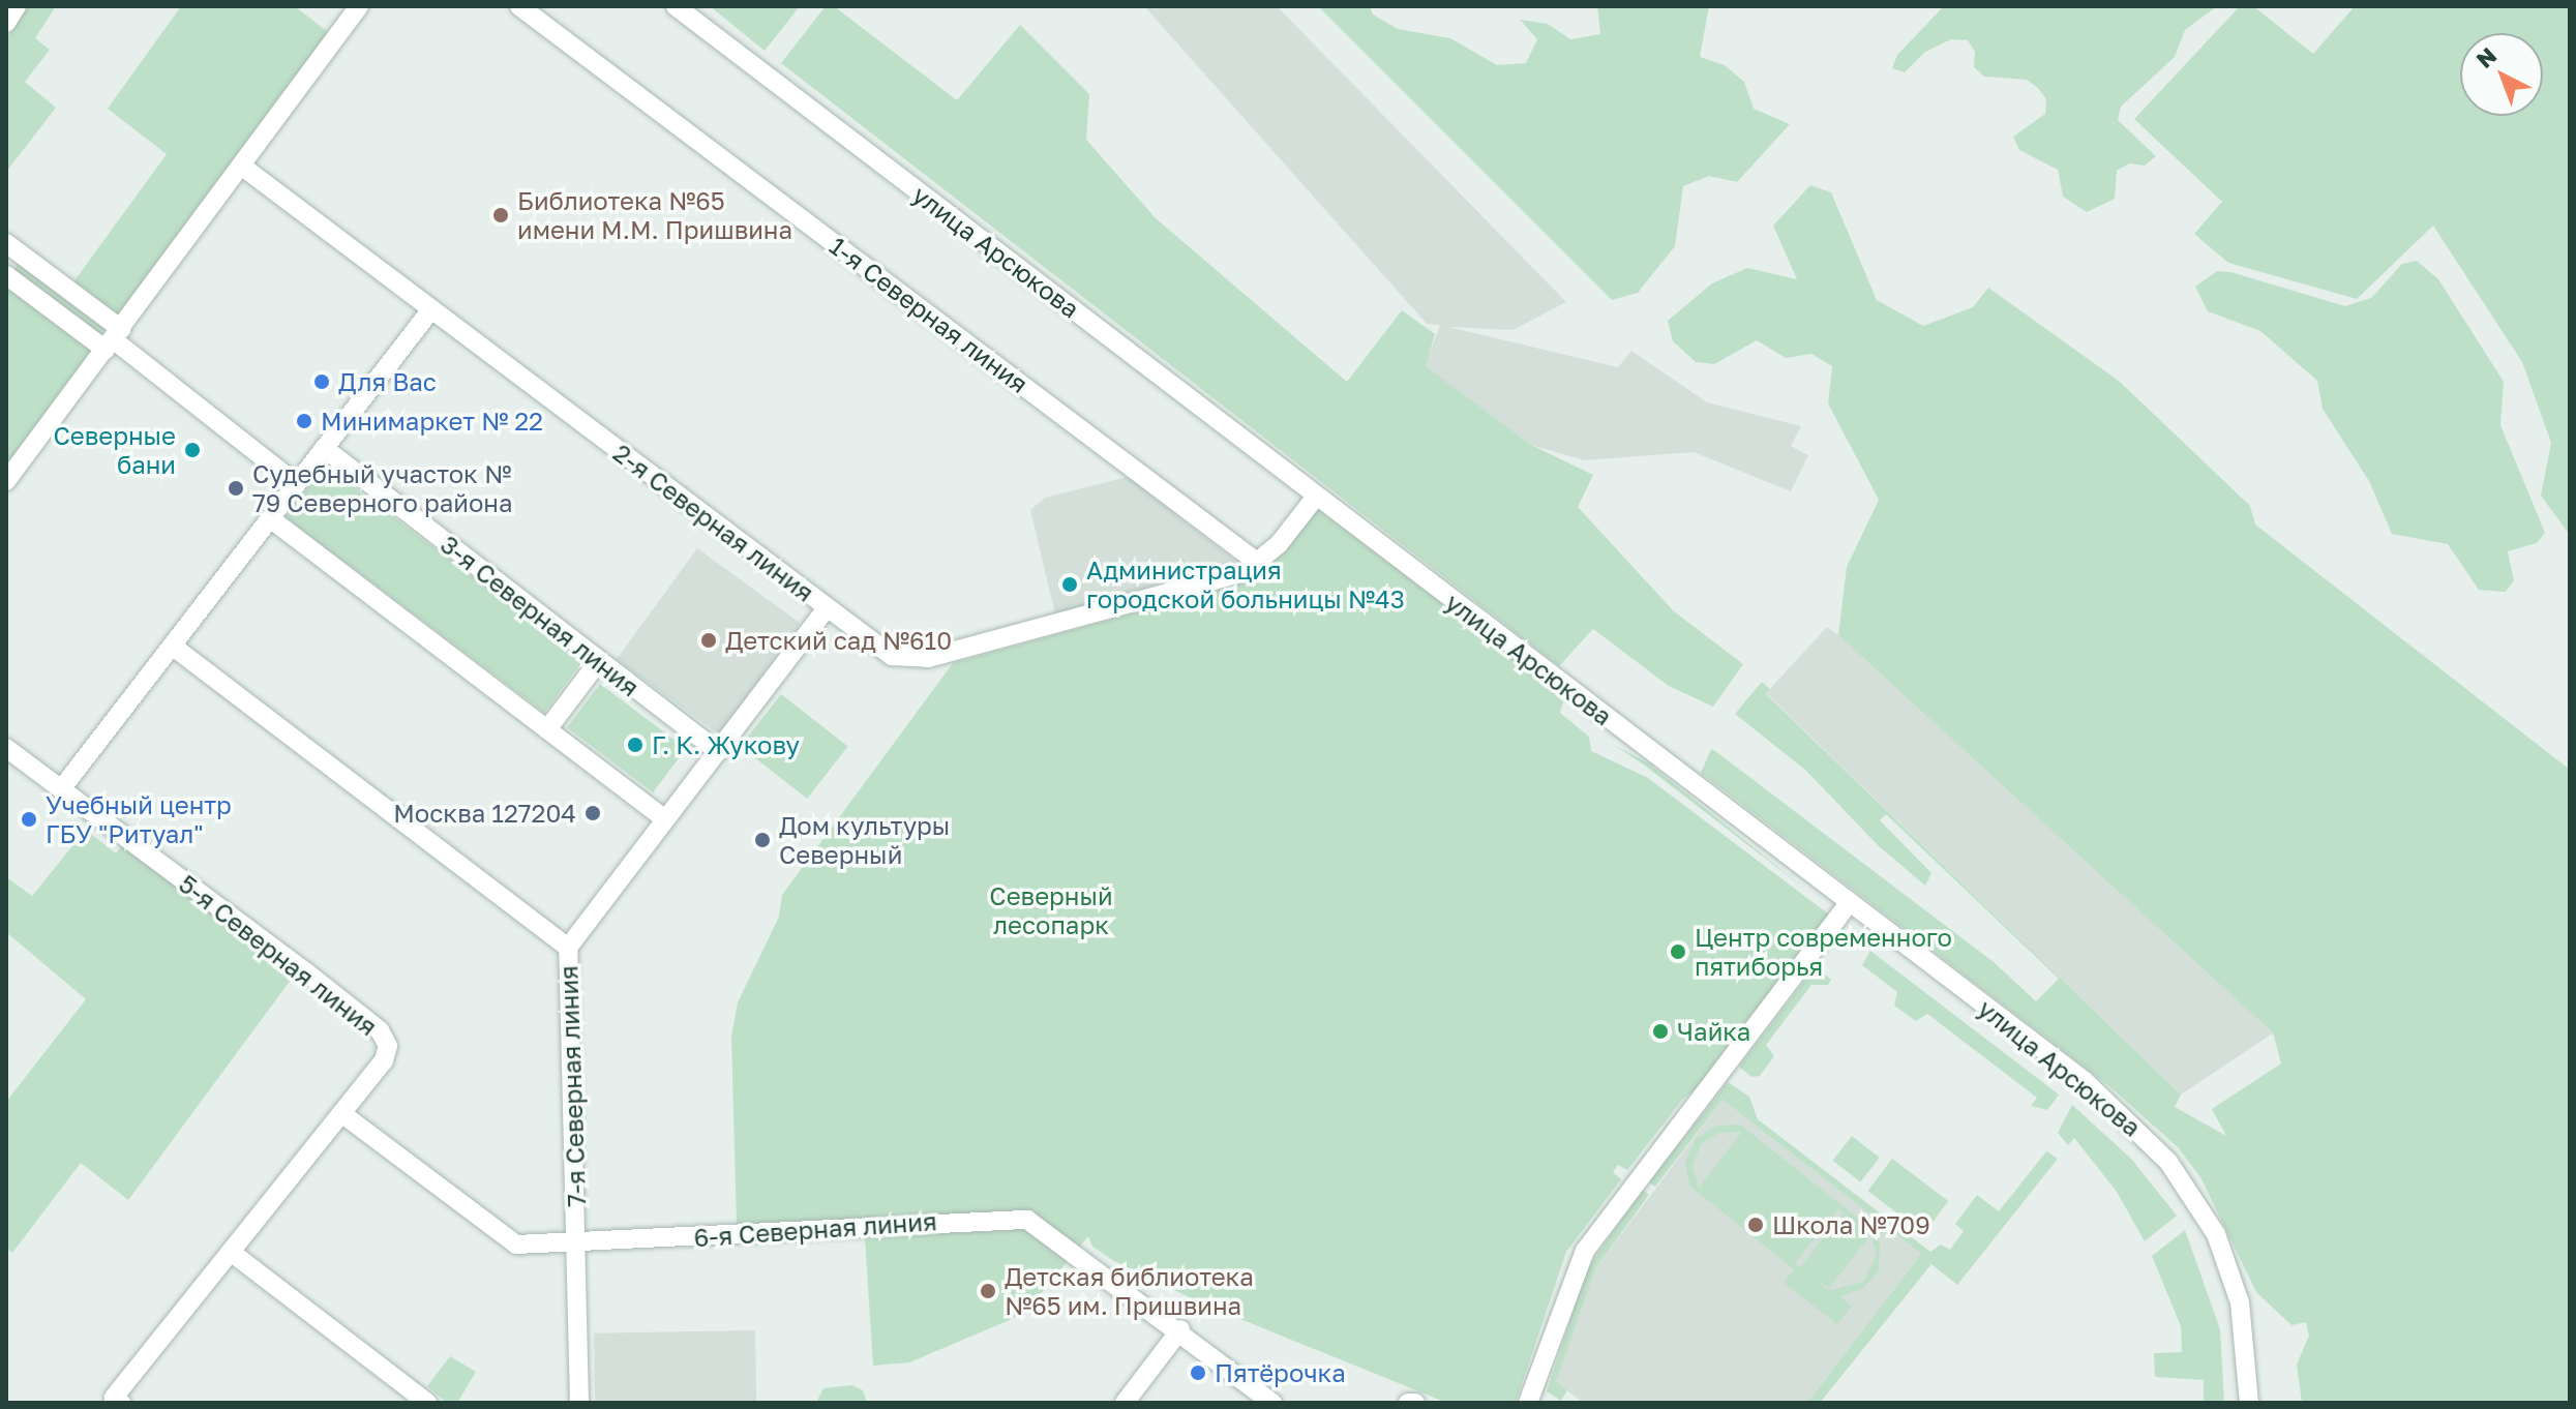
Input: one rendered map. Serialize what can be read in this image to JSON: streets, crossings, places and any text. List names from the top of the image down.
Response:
{
  "streets": {
    "street": [
      "улица Арсюкова",
      "1-я Северная линия",
      "2-я Северная линия",
      "3-я Северная линия",
      "5-я Северная линия",
      "7-я Северная линия",
      "6-я Северная линия"
    ]
  },
  "crossings": [
    ["улица Арсюкова", "2-я Северная линия"],
    ["1-я Северная линия", "2-я Северная линия"],
    ["2-я Северная линия", "7-я Северная линия"],
    ["3-я Северная линия", "7-я Северная линия"],
    ["5-я Северная линия", "6-я Северная линия"],
    ["7-я Северная линия", "6-я Северная линия"]
  ],
  "parks": ["Северный лесопарк"],
  "places": [
    "Библиотека №65 имени М.М. Пришвина",
    "Для Вас",
    "Минимаркет № 22",
    "Северные бани",
    "Судебный участок № 79 Северного района",
    "Администрация городской больницы №43",
    "Детский сад №610",
    "Г. К. Жукову",
    "Москва 127204",
    "Учебный центр ГБУ \"Ритуал\"",
    "Дом культуры Северный",
    "Центр современного пятиборья",
    "Чайка",
    "Школа №709",
    "Детская библиотека №65 им. Пришвина",
    "Пятёрочка"
  ],
  "north": "top left"
}
